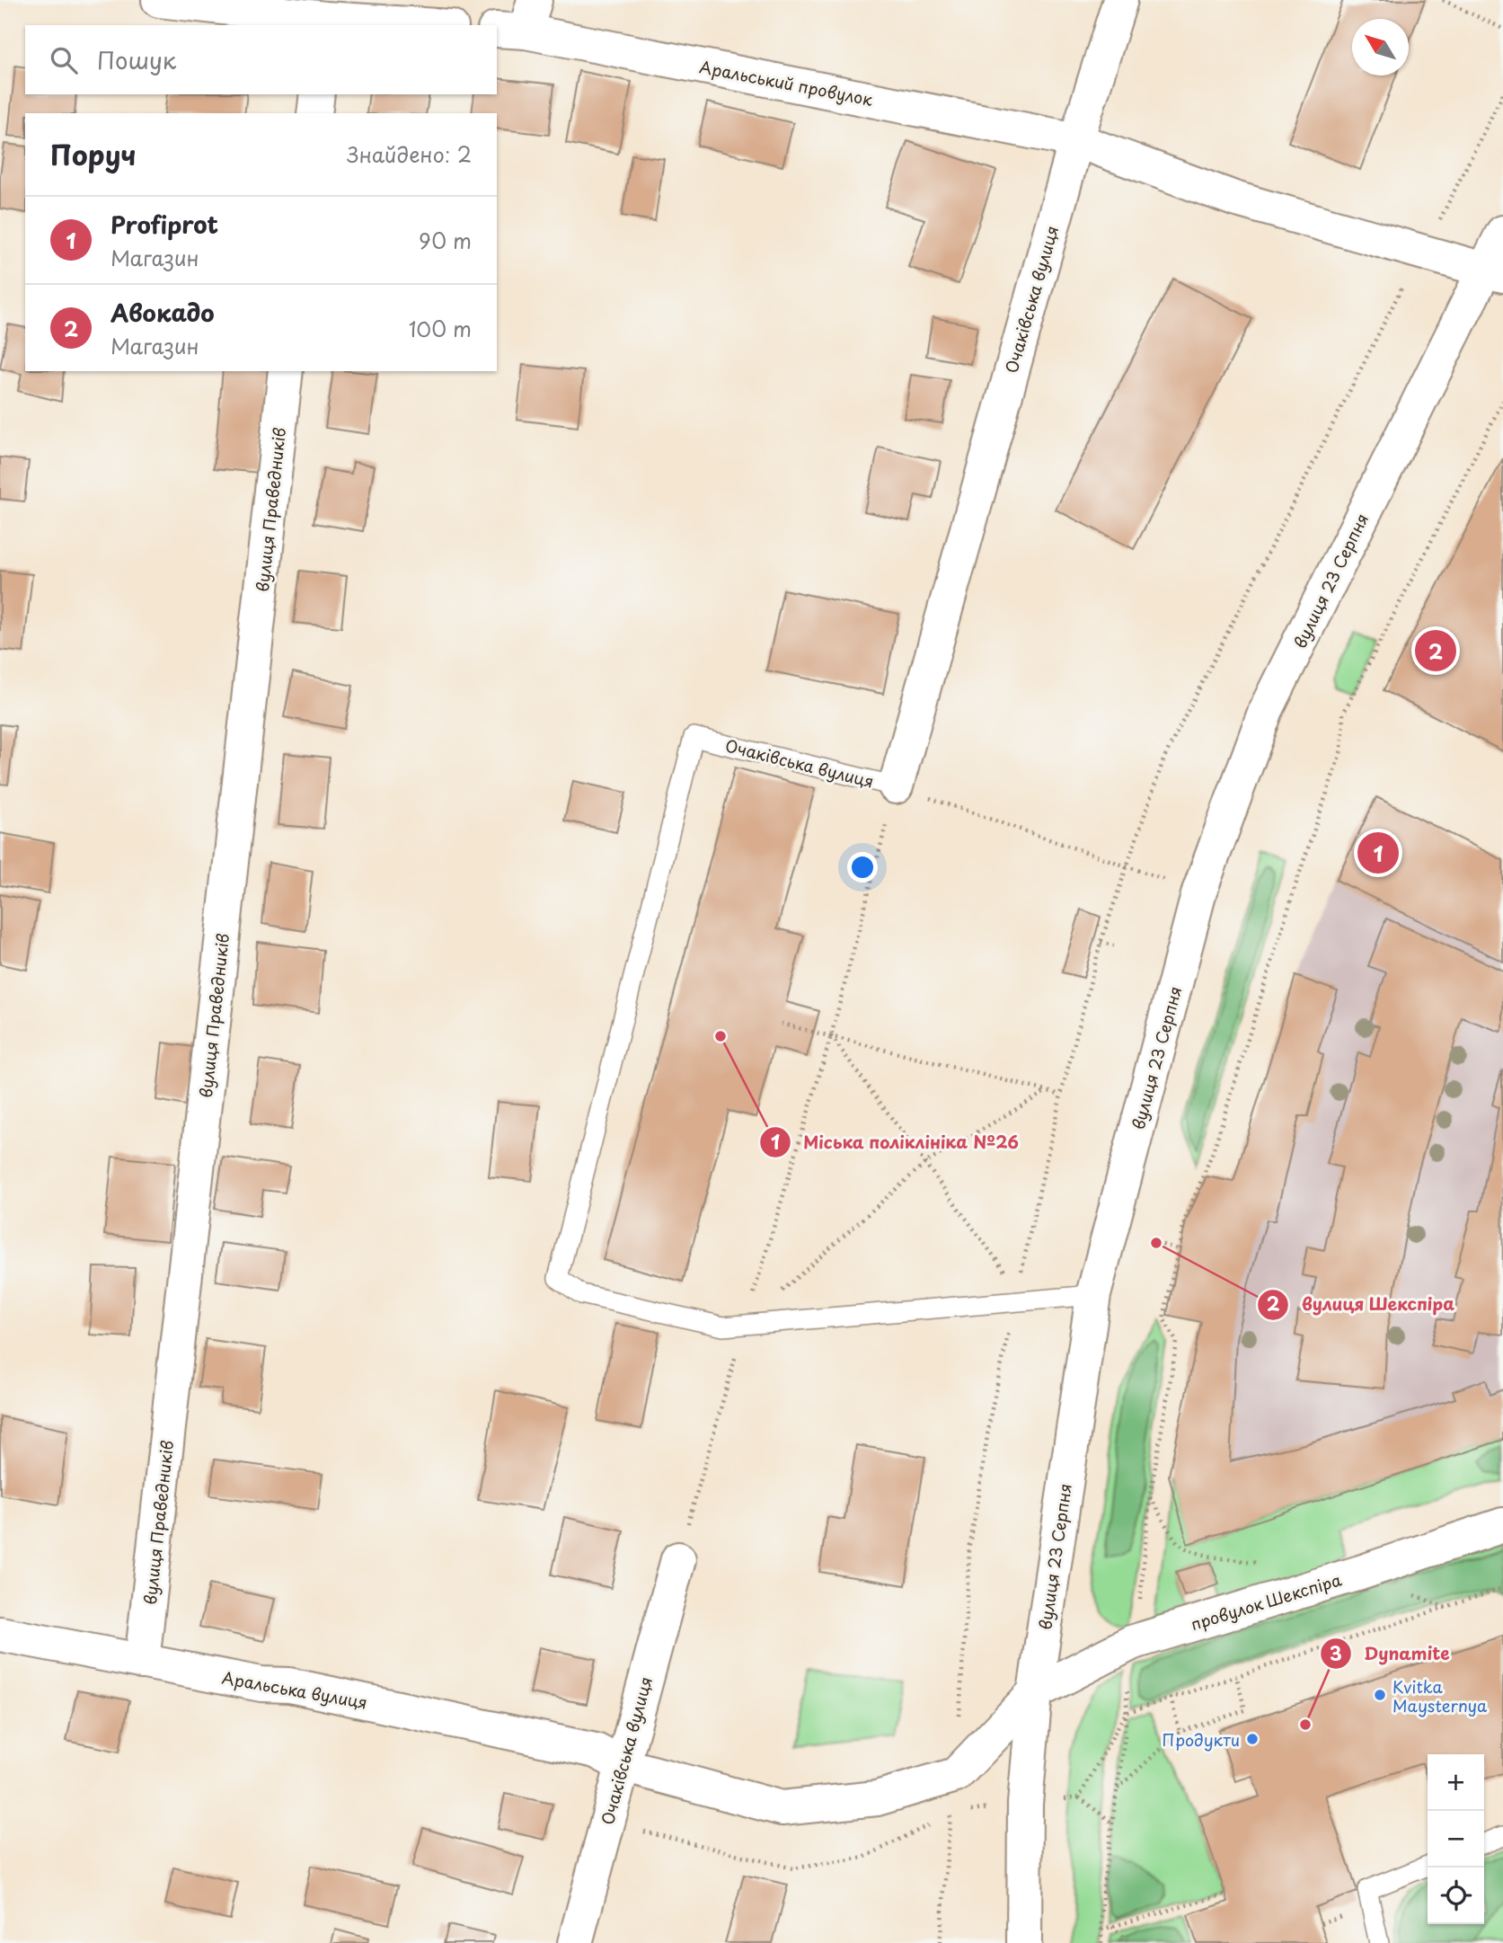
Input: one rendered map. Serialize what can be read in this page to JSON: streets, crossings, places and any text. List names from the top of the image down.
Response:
{
  "streets": {
    "street": [
      "Аральський провулок",
      "Очаківська вулиця",
      "вулиця Праведників",
      "вулиця 23 Серпня",
      "провулок Шекспіра",
      "Аральська вулиця"
    ]
  },
  "crossings": [
    ["Аральський провулок", "Очаківська вулиця"],
    ["Аральський провулок", "вулиця 23 Серпня"],
    ["Очаківська вулиця", "Аральська вулиця"],
    ["вулиця Праведників", "Аральська вулиця"],
    ["вулиця 23 Серпня", "провулок Шекспіра"],
    ["провулок Шекспіра", "Аральська вулиця"]
  ],
  "places": [
    "Міська поліклініка №26",
    "вулиця Шекспіра",
    "Kvitka Maysternya",
    "Dynamite",
    "Продукти"
  ],
  "north": "top left",
  "page": {
    "search": "Пошук",
    "heading": ["Поруч", "Знайдено: 2"],
    "list": [
      {
        "mark": "1",
        "name": "Profiprot",
        "note": "Магазин",
        "value": "90 m"
      },
      {
        "mark": "2",
        "name": "Авокадо",
        "note": "Магазин",
        "value": "100 m"
      }
    ],
    "pins": ["2", "1"],
    "map_buttons": ["+", "−"]
  }
}
